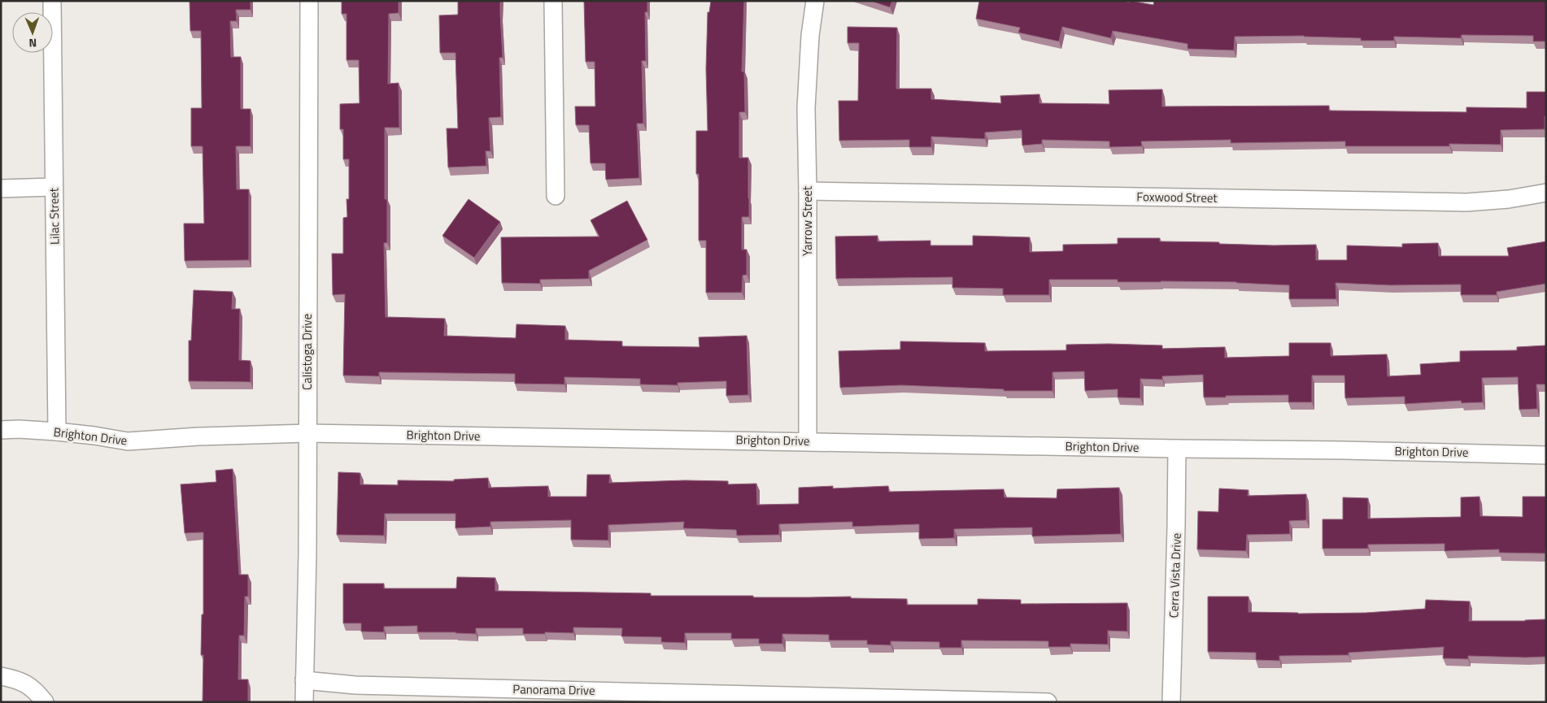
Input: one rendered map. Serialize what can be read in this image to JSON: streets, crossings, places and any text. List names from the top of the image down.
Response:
{
  "streets": {
    "street": [
      "Foxwood Street",
      "Lilac Street",
      "Yarrow Street",
      "Calistoga Drive",
      "Brighton Drive",
      "Cerra Vista Drive",
      "Panorama Drive"
    ]
  },
  "crossings": [
    ["Foxwood Street", "Yarrow Street"],
    ["Lilac Street", "Brighton Drive"],
    ["Yarrow Street", "Brighton Drive"],
    ["Calistoga Drive", "Brighton Drive"],
    ["Calistoga Drive", "Panorama Drive"],
    ["Brighton Drive", "Cerra Vista Drive"]
  ],
  "north": "bottom"
}
